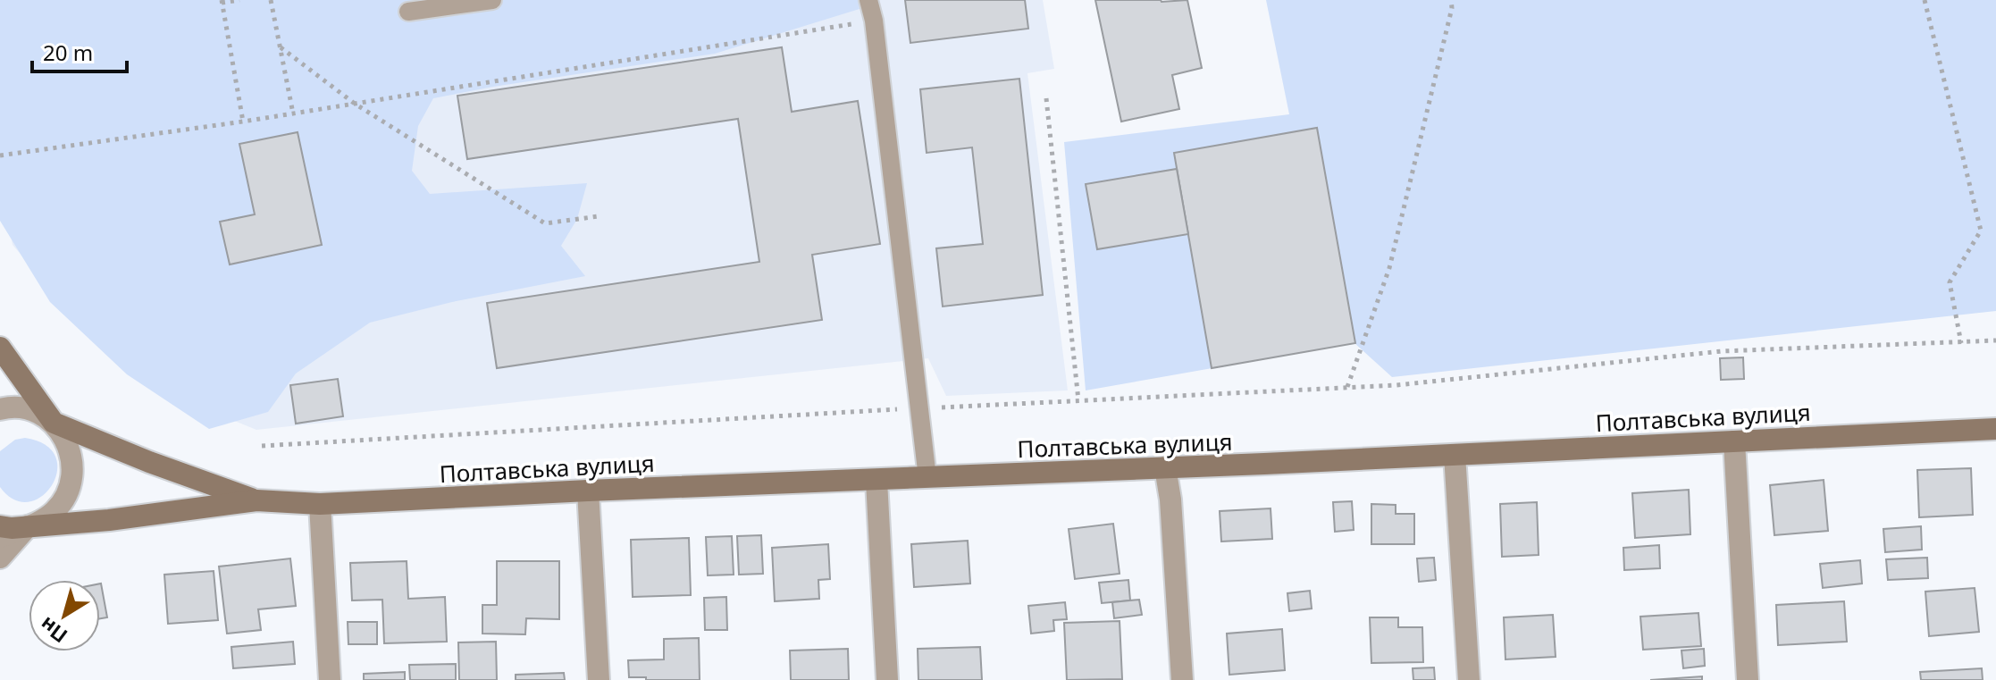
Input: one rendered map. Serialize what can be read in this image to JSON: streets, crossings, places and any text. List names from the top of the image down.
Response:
{
  "streets": {
    "main road": ["Полтавська вулиця"]
  },
  "scale_bar": "20 m",
  "north": "bottom left"
}
